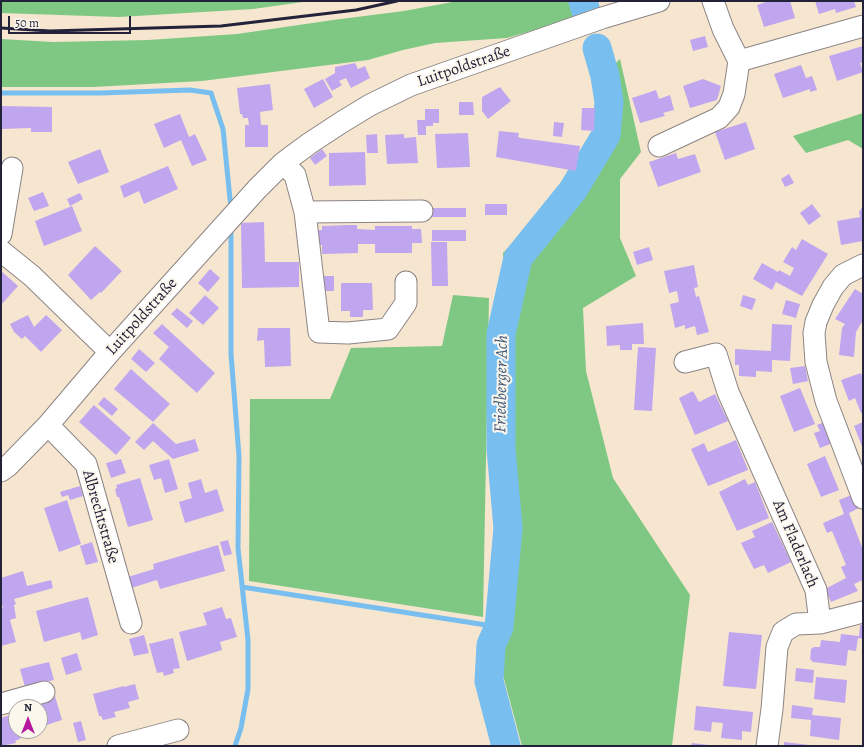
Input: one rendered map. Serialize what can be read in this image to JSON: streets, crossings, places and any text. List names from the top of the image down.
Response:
{
  "streets": {
    "street": ["Luitpoldstraße", "Albrechtstraße", "Am Fladerlach"]
  },
  "crossings": [
    ["Luitpoldstraße", "Albrechtstraße"]
  ],
  "water": ["Friedberger Ach"],
  "scale_bar": "50 m",
  "north": "top"
}
